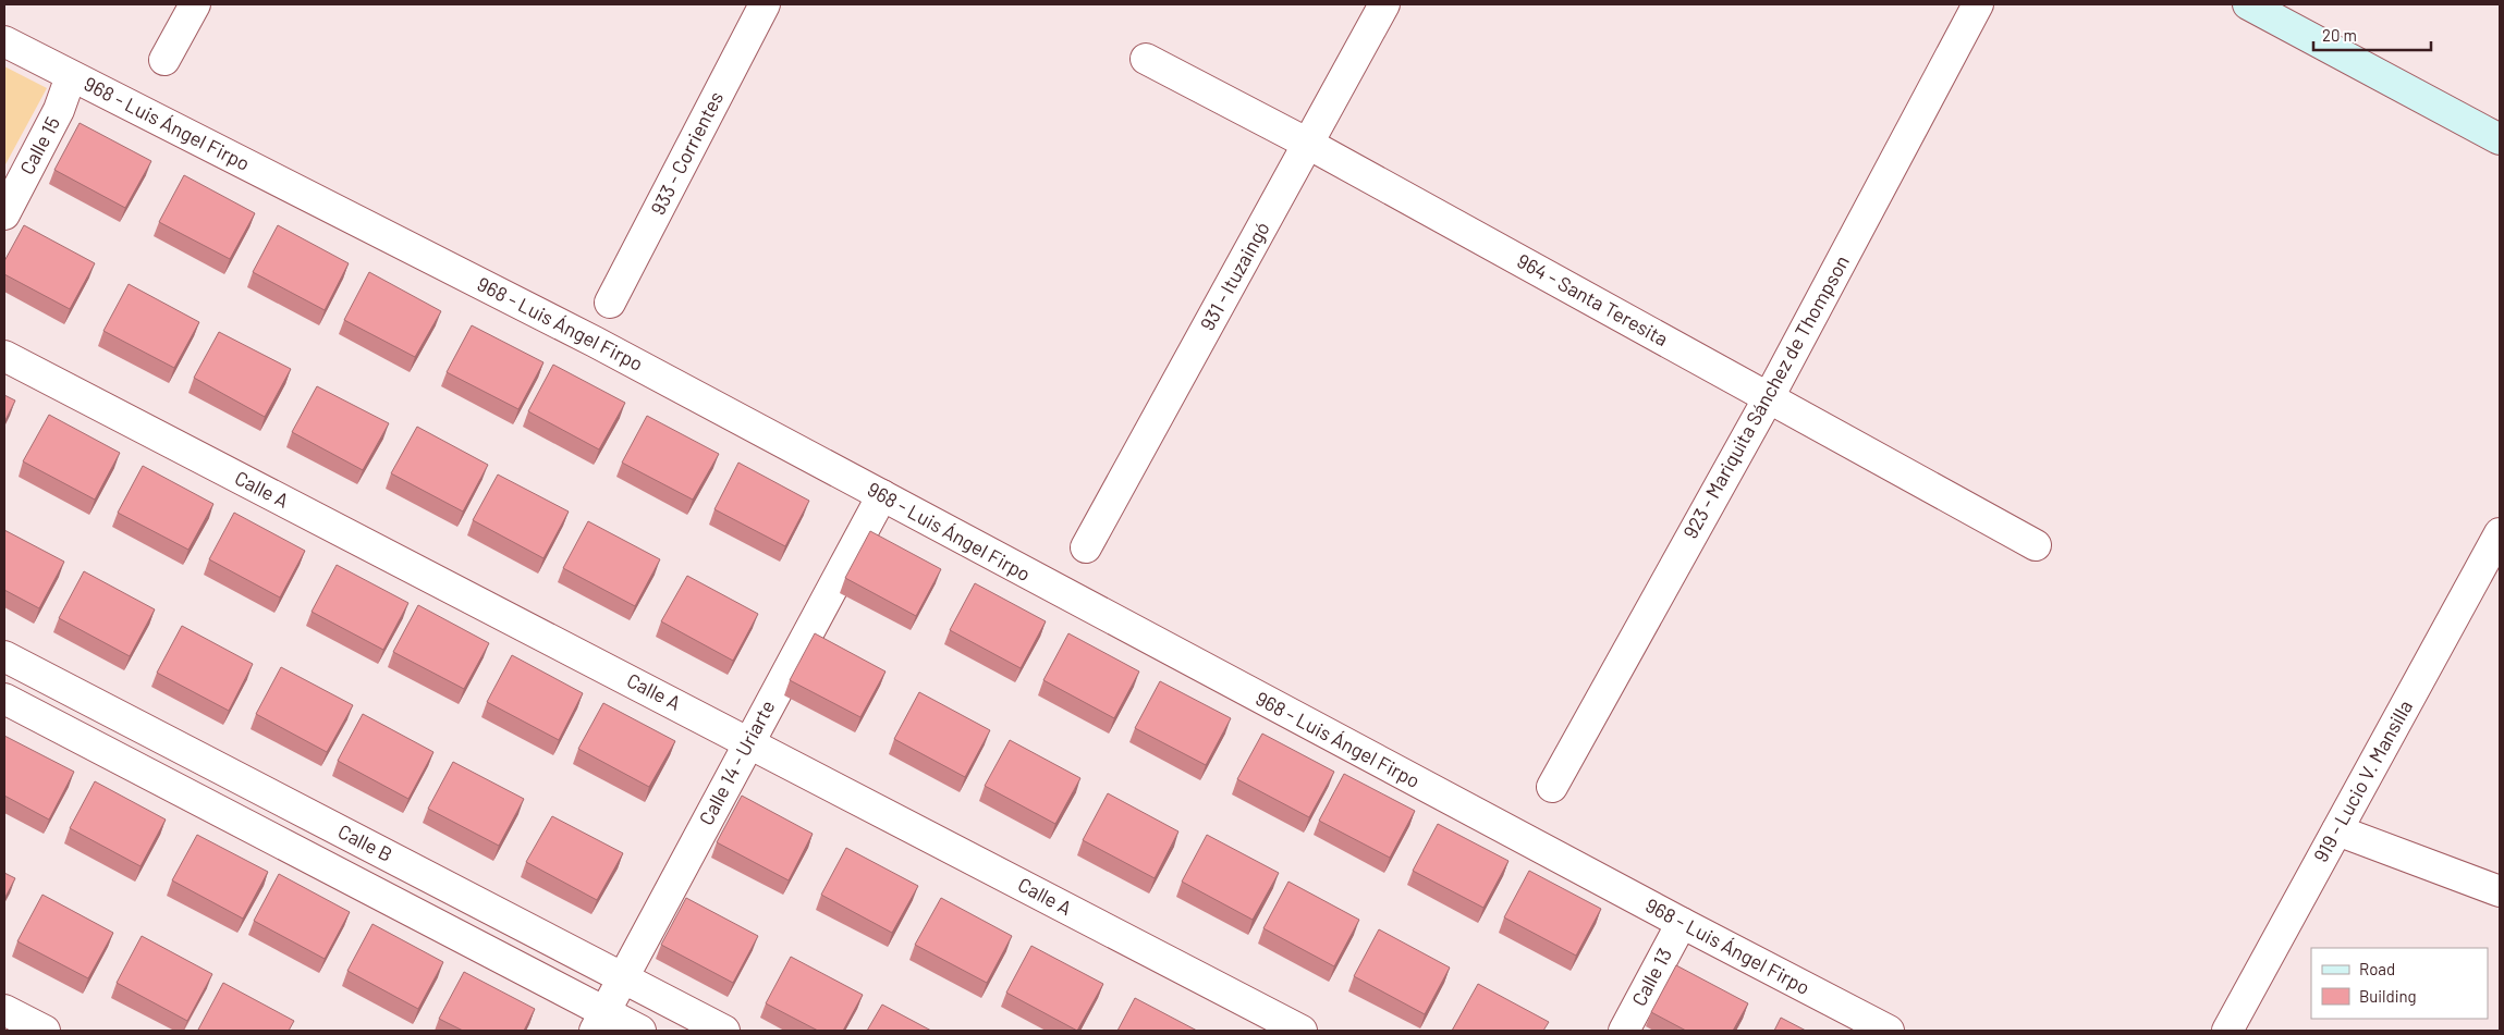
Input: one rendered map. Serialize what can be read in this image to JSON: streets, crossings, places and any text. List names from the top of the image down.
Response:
{
  "streets": {
    "street": [
      "968 - Luis Ángel Firpo",
      "Calle 15",
      "933 - Corrientes",
      "931 - Ituzaingó",
      "964 - Santa Teresita",
      "923 - Mariquita Sánchez de Thompson",
      "Calle A",
      "Calle 14 - Uriarte",
      "919 - Lucio V. Mansilla",
      "Calle B",
      "Calle 13"
    ]
  },
  "crossings": [
    ["968 - Luis Ángel Firpo", "Calle 15"],
    ["968 - Luis Ángel Firpo", "Calle 14 - Uriarte"],
    ["968 - Luis Ángel Firpo", "Calle 13"],
    ["931 - Ituzaingó", "964 - Santa Teresita"],
    ["964 - Santa Teresita", "923 - Mariquita Sánchez de Thompson"],
    ["Calle A", "Calle 14 - Uriarte"],
    ["Calle 14 - Uriarte", "Calle B"]
  ],
  "legend": ["Road", "Building"],
  "scale_bar": "20 m"
}
